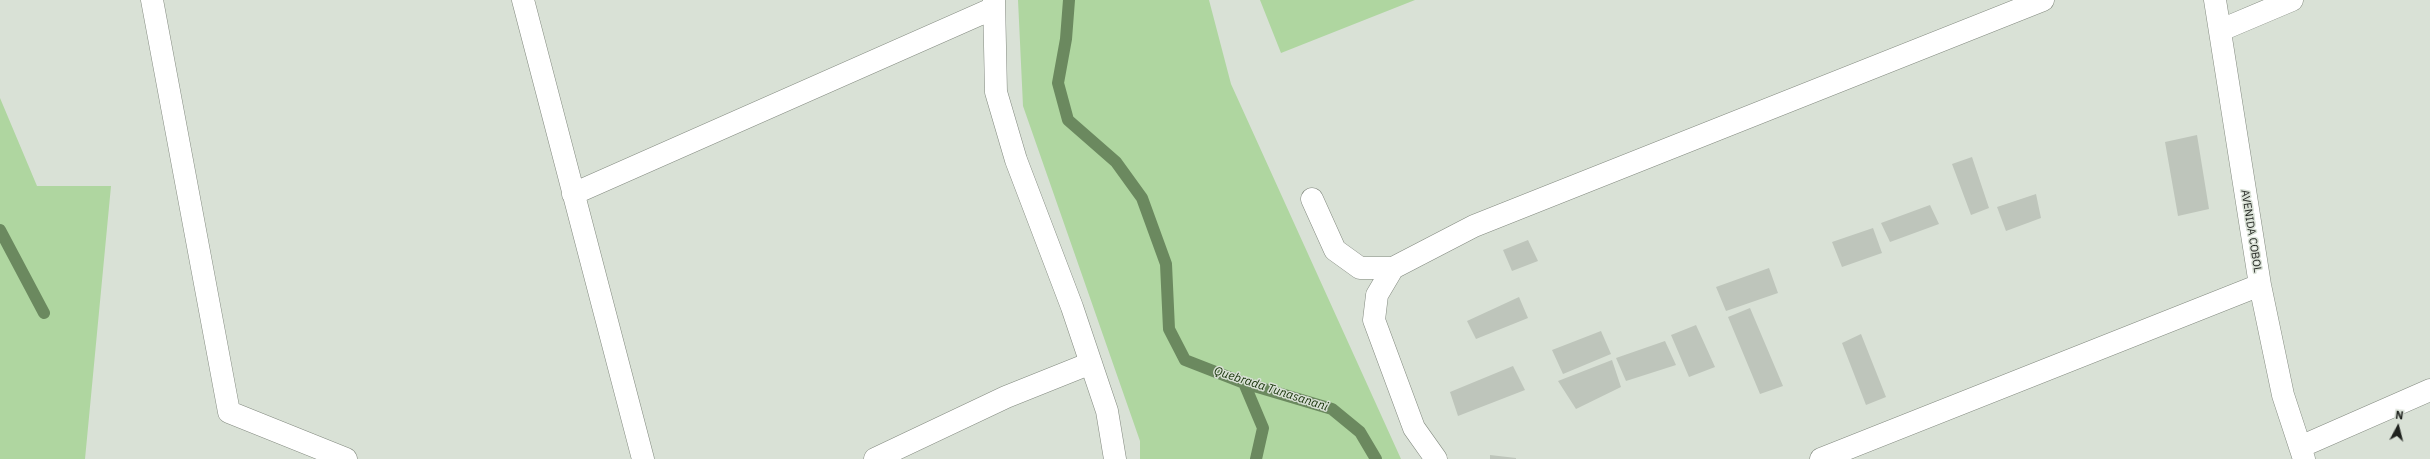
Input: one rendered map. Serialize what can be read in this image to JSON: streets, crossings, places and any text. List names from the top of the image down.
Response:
{
  "streets": {
    "street": ["AVENIDA COBOL"]
  },
  "water": ["Quebrada Tunasanani"],
  "north": "top"
}
